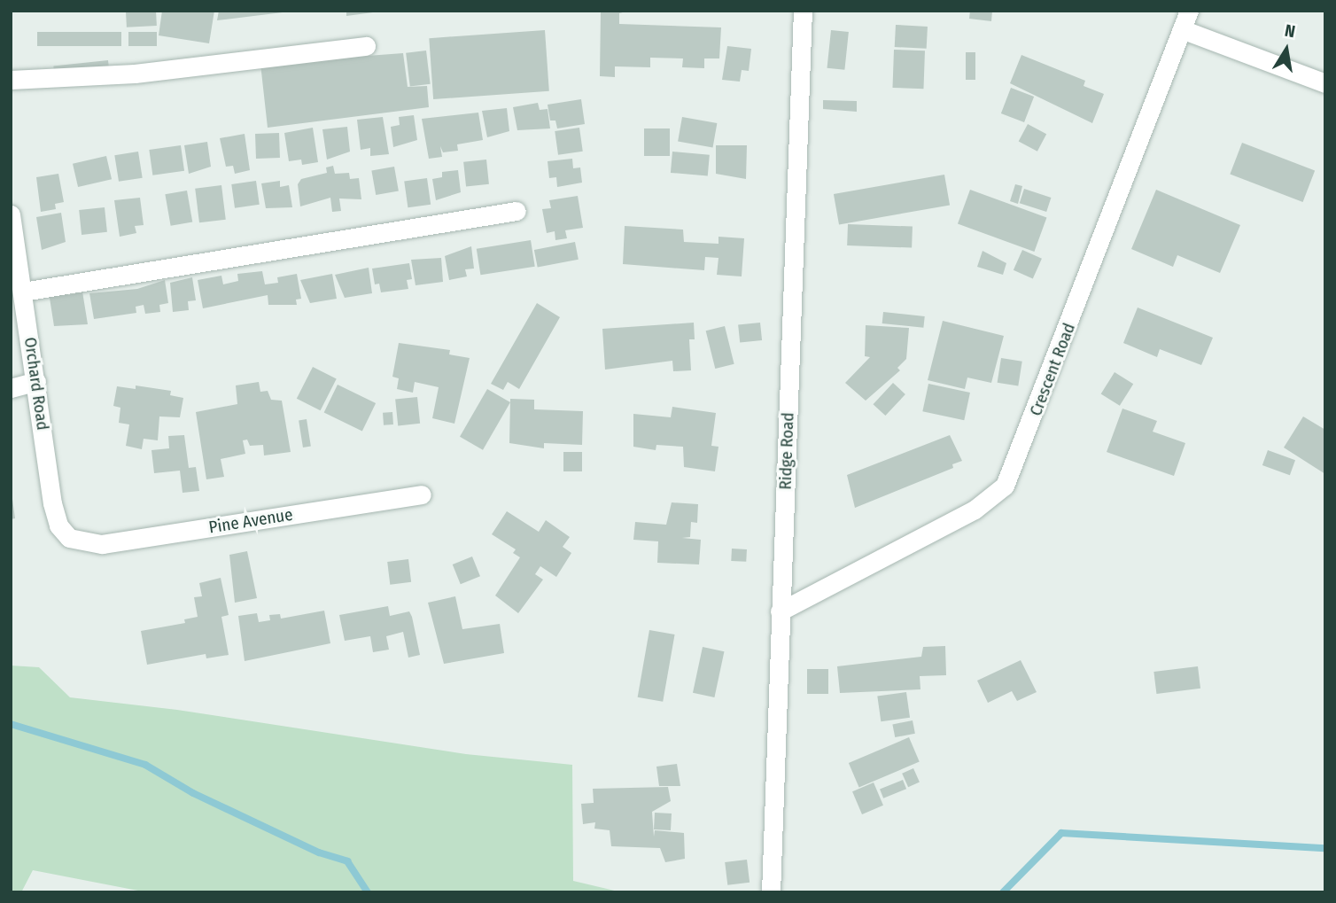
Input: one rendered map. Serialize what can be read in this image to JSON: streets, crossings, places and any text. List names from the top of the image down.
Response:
{
  "streets": {
    "street": [
      "Crescent Road",
      "Orchard Road",
      "Ridge Road",
      "Pine Avenue"
    ]
  },
  "crossings": [
    ["Crescent Road", "Ridge Road"],
    ["Orchard Road", "Pine Avenue"]
  ],
  "north": "top"
}
